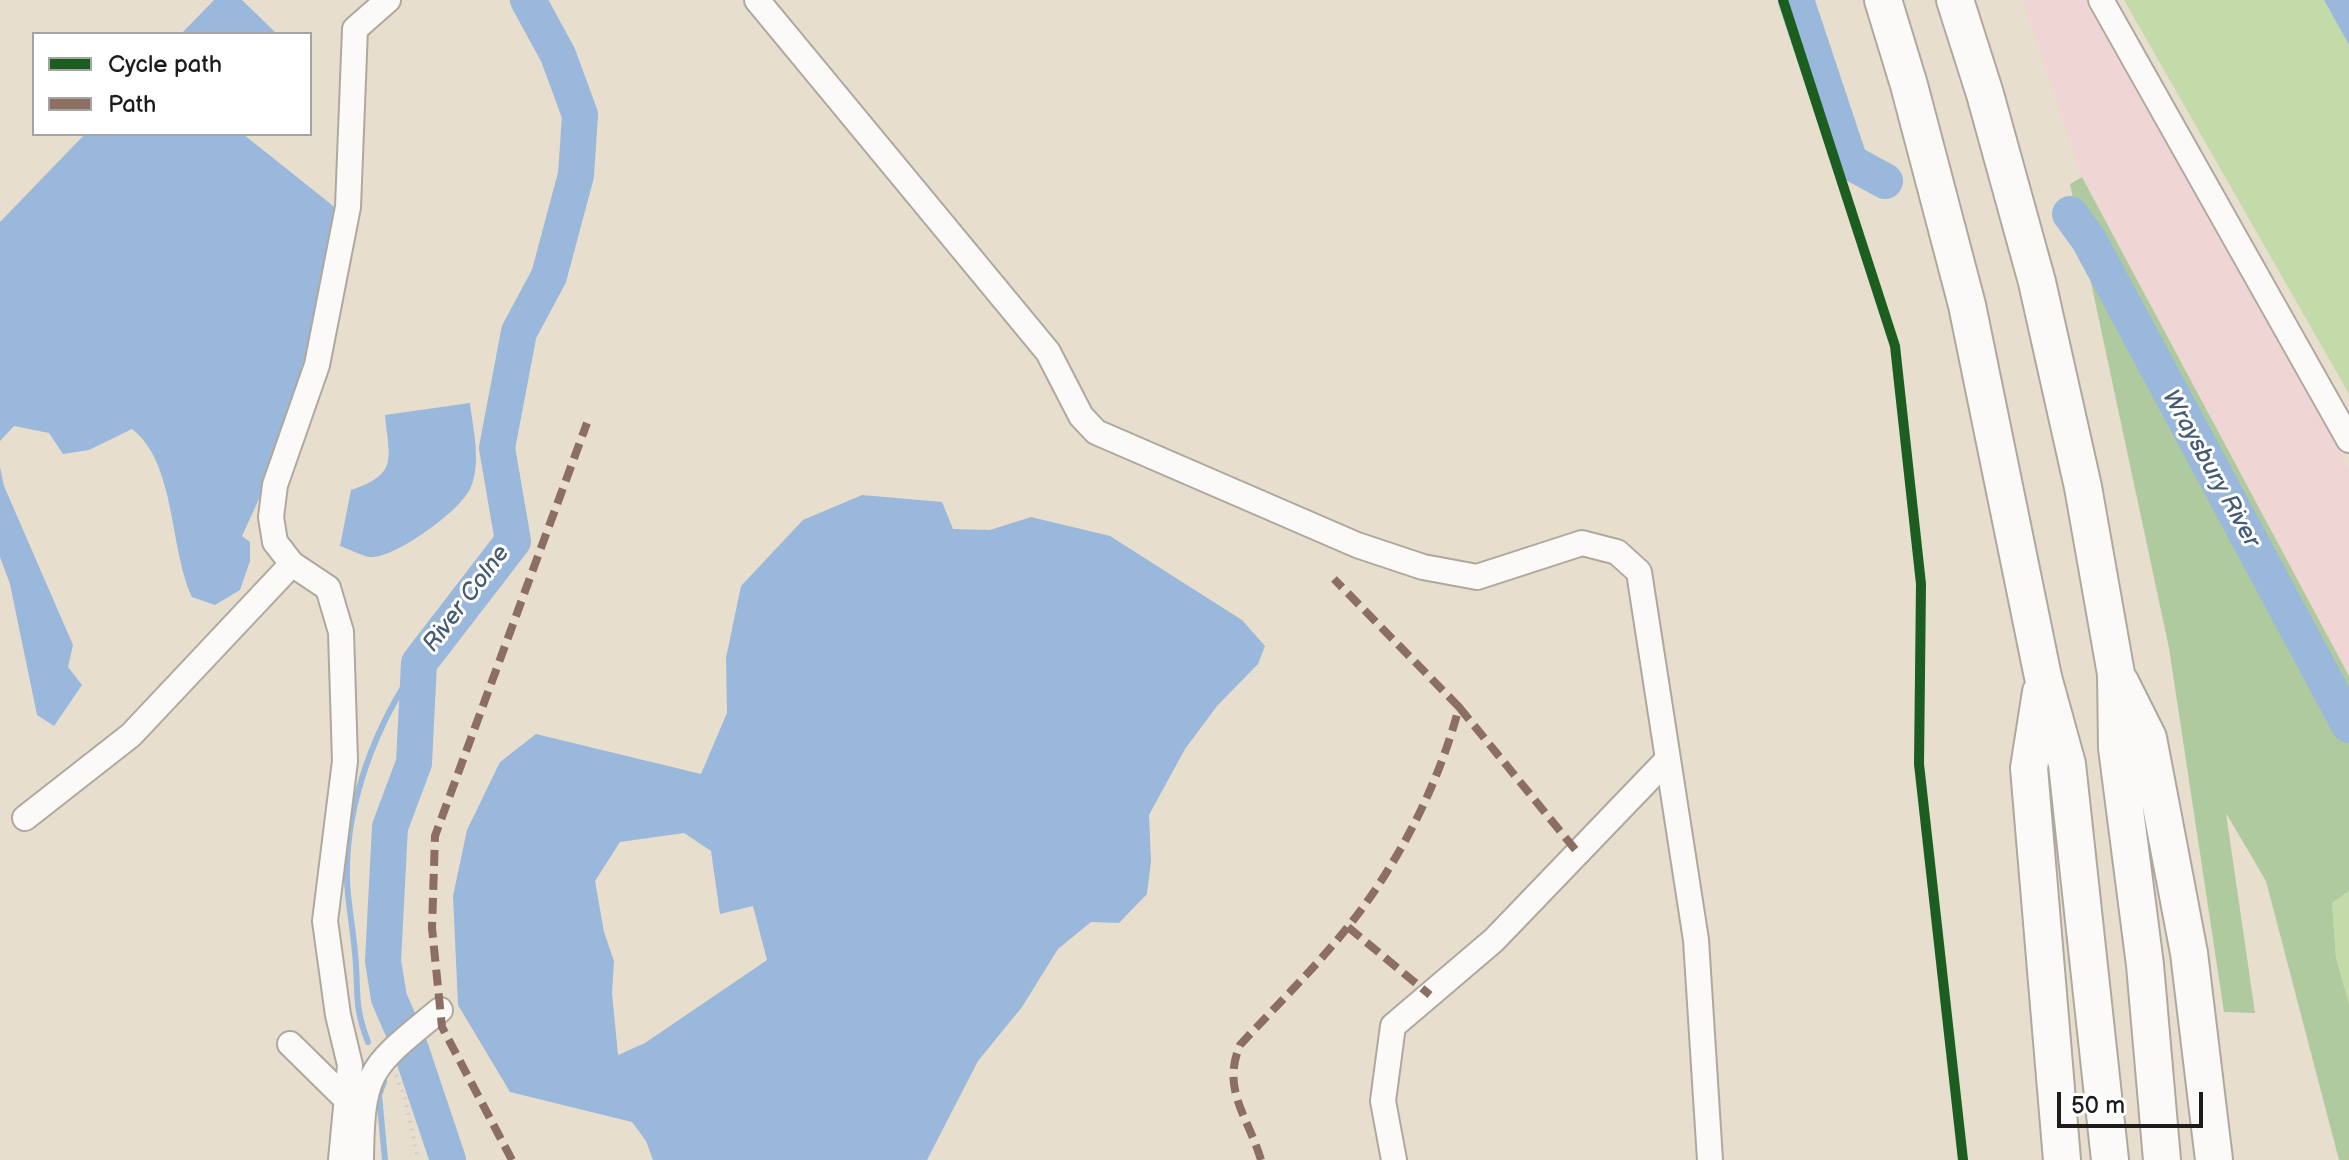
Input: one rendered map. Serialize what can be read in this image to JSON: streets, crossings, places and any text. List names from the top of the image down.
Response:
{
  "water": ["Wraysbury River", "River Colne"],
  "legend": ["Cycle path", "Path"],
  "scale_bar": "50 m"
}
